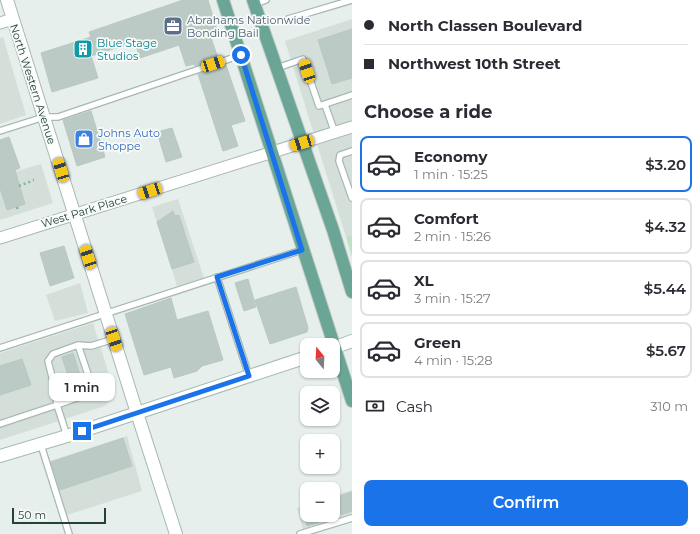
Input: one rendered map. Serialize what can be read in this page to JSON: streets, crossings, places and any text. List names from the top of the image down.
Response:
{
  "streets": {
    "main road": ["North Western Avenue"],
    "street": ["West Park Place"]
  },
  "crossings": [
    ["North Western Avenue", "West Park Place"]
  ],
  "places": {
    "office": ["Abrahams Nationwide Bonding Bail"],
    "building": ["Blue Stage Studios"],
    "shop": ["Johns Auto Shoppe"]
  },
  "scale_bar": "50 m",
  "north": "top",
  "page": {
    "banner": ["North Classen Boulevard", "Northwest 10th Street"],
    "heading": "Choose a ride",
    "list": [
      {
        "name": "Economy",
        "note": "1 min · 15:25",
        "value": "$3.20"
      },
      {
        "name": "Comfort",
        "note": "2 min · 15:26",
        "value": "$4.32"
      },
      {
        "name": "XL",
        "note": "3 min · 15:27",
        "value": "$5.44"
      },
      {
        "name": "Green",
        "note": "4 min · 15:28",
        "value": "$5.67"
      }
    ],
    "map_buttons": ["+", "−"],
    "bubble": "1 min",
    "pay": ["Cash", "310 m"],
    "buttons": "Confirm",
    "scale": "50 m"
  }
}
